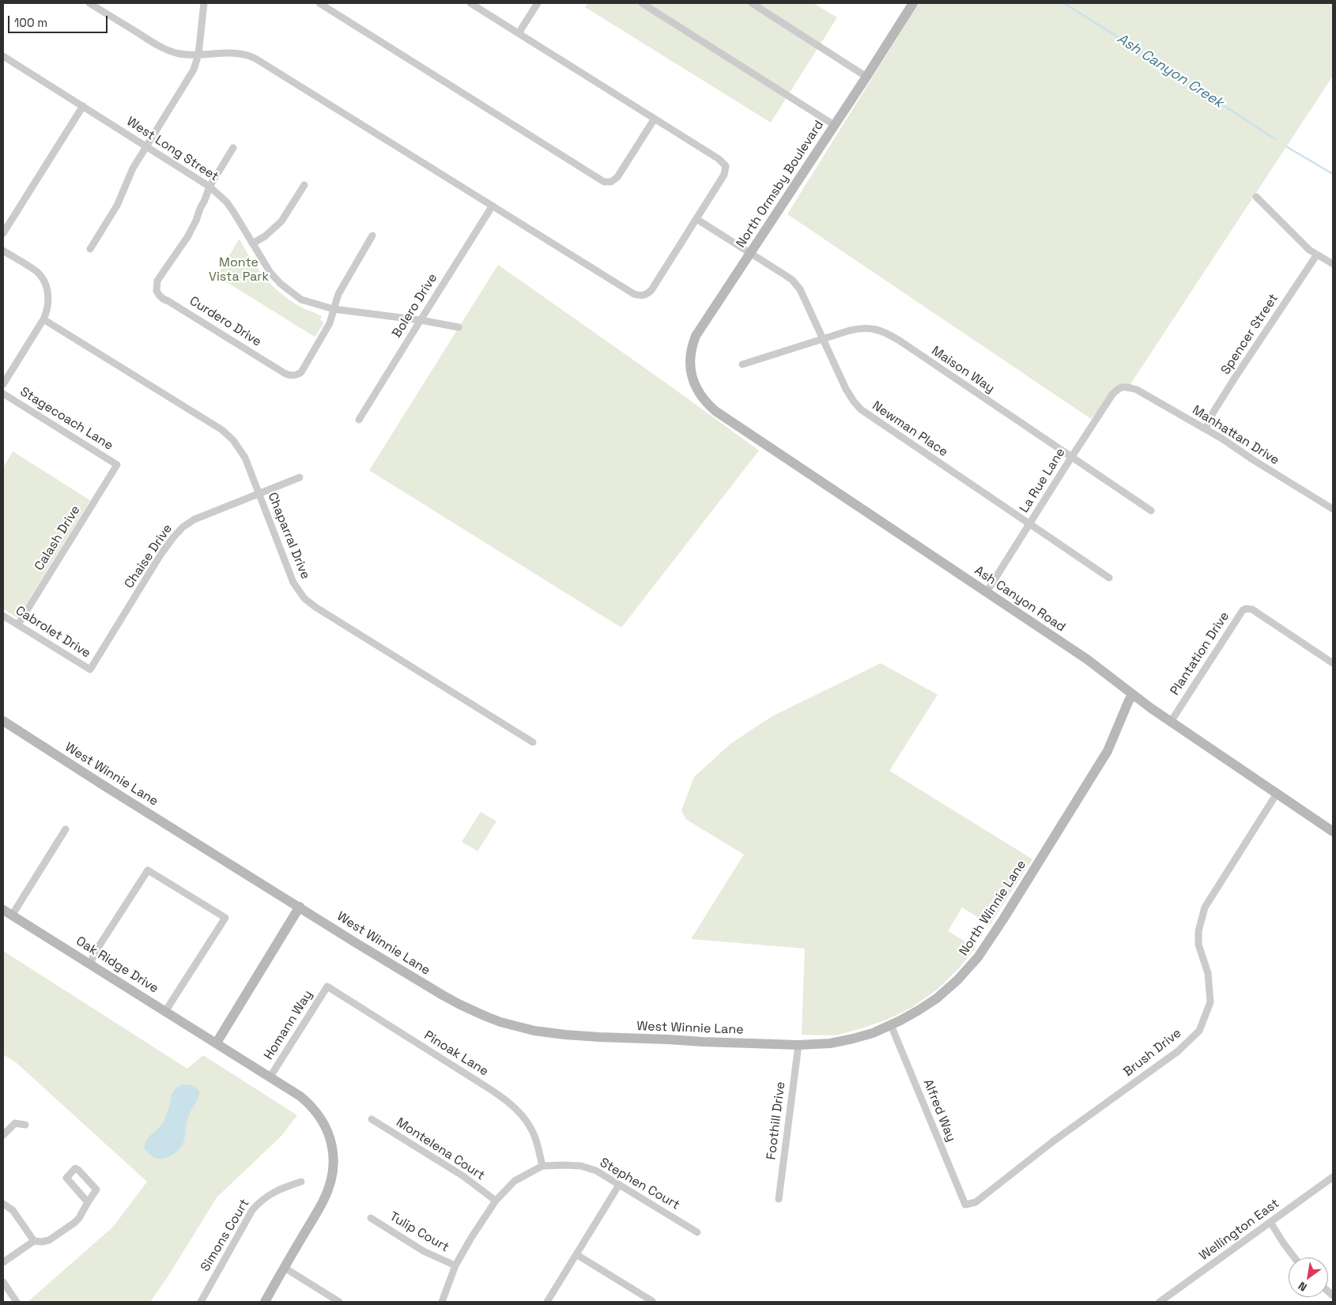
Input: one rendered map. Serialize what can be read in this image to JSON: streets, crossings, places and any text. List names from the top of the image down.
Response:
{
  "streets": {
    "street": [
      "West Long Street",
      "North Ormsby Boulevard",
      "Bolero Drive",
      "Curdero Drive",
      "Spencer Street",
      "Maison Way",
      "Stagecoach Lane",
      "Newman Place",
      "Manhattan Drive",
      "La Rue Lane",
      "Chaparral Drive",
      "Calash Drive",
      "Chaise Drive",
      "Ash Canyon Road",
      "Cabrolet Drive",
      "Plantation Drive",
      "West Winnie Lane",
      "North Winnie Lane",
      "Oak Ridge Drive",
      "Homann Way",
      "Brush Drive",
      "Pinoak Lane",
      "Alfred Way",
      "Foothill Drive",
      "Montelena Court",
      "Stephen Court",
      "Wellington East",
      "Tulip Court",
      "Simons Court"
    ]
  },
  "crossings": [
    ["West Long Street", "Bolero Drive"],
    ["West Long Street", "Curdero Drive"],
    ["North Ormsby Boulevard", "Newman Place"],
    ["North Ormsby Boulevard", "Ash Canyon Road"],
    ["Spencer Street", "Manhattan Drive"],
    ["Maison Way", "Newman Place"],
    ["Maison Way", "La Rue Lane"],
    ["Stagecoach Lane", "Calash Drive"],
    ["Newman Place", "La Rue Lane"],
    ["Manhattan Drive", "La Rue Lane"],
    ["La Rue Lane", "Ash Canyon Road"],
    ["Chaparral Drive", "Chaise Drive"],
    ["Calash Drive", "Cabrolet Drive"],
    ["Chaise Drive", "Cabrolet Drive"],
    ["Ash Canyon Road", "Plantation Drive"],
    ["Ash Canyon Road", "North Winnie Lane"],
    ["Ash Canyon Road", "Brush Drive"],
    ["West Winnie Lane", "North Winnie Lane"],
    ["West Winnie Lane", "Foothill Drive"],
    ["North Winnie Lane", "Alfred Way"],
    ["North Winnie Lane", "Foothill Drive"],
    ["Homann Way", "Pinoak Lane"],
    ["Brush Drive", "Alfred Way"],
    ["Pinoak Lane", "Stephen Court"]
  ],
  "water": ["Ash Canyon Creek"],
  "parks": ["Monte Vista Park"],
  "scale_bar": "100 m",
  "north": "bottom left"
}
